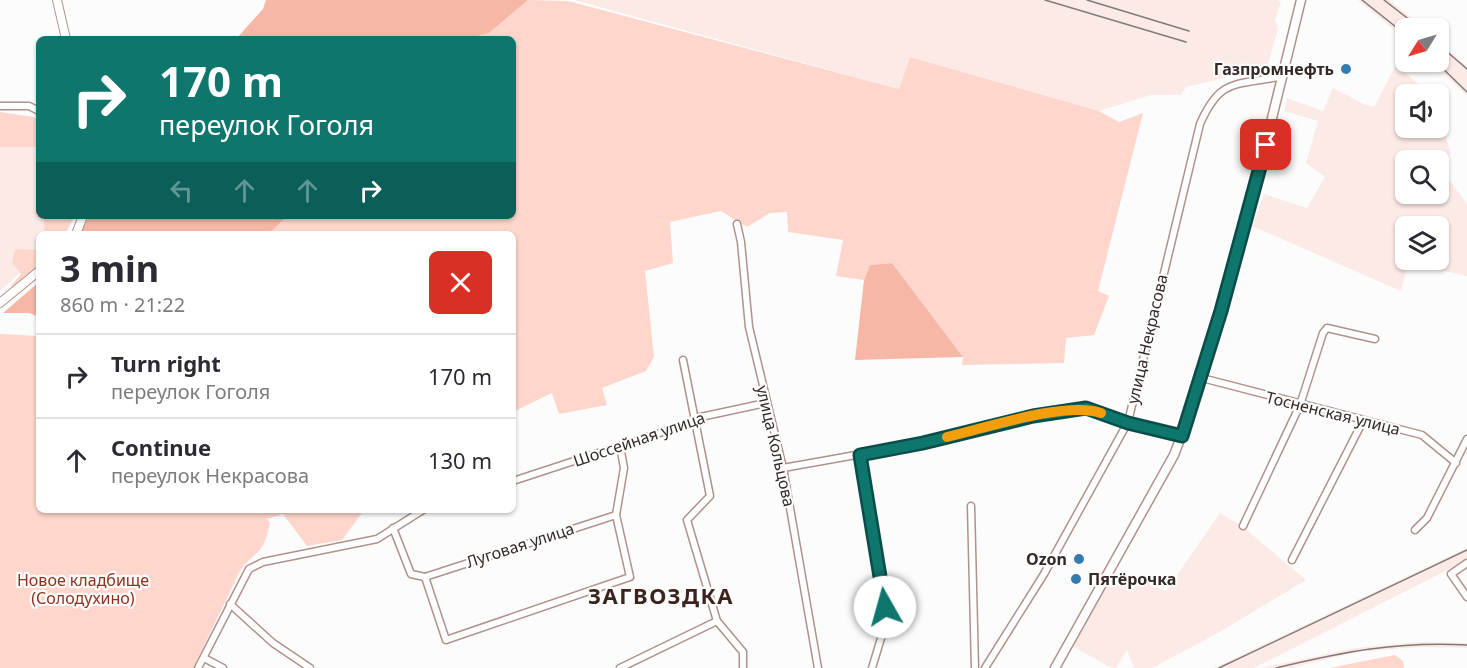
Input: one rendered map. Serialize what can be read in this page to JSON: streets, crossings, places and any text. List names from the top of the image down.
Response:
{
  "streets": {
    "street": [
      "улица Некрасова",
      "Тосненская улица",
      "Шоссейная улица",
      "улица Кольцова",
      "Луговая улица"
    ]
  },
  "crossings": [
    ["Шоссейная улица", "улица Кольцова"]
  ],
  "districts": ["ЗАГВОЗДКА"],
  "parks": ["Новое кладбище (Солодухино)"],
  "places": ["Газпромнефть", "Ozon", "Пятёрочка"],
  "north": "bottom left",
  "page": {
    "turn": ["170 m", "переулок Гоголя"],
    "heading": ["3 min", "860 m · 21:22"],
    "list": [
      {
        "name": "Turn right",
        "note": "переулок Гоголя",
        "value": "170 m"
      },
      {
        "name": "Continue",
        "note": "переулок Некрасова",
        "value": "130 m"
      }
    ]
  }
}
